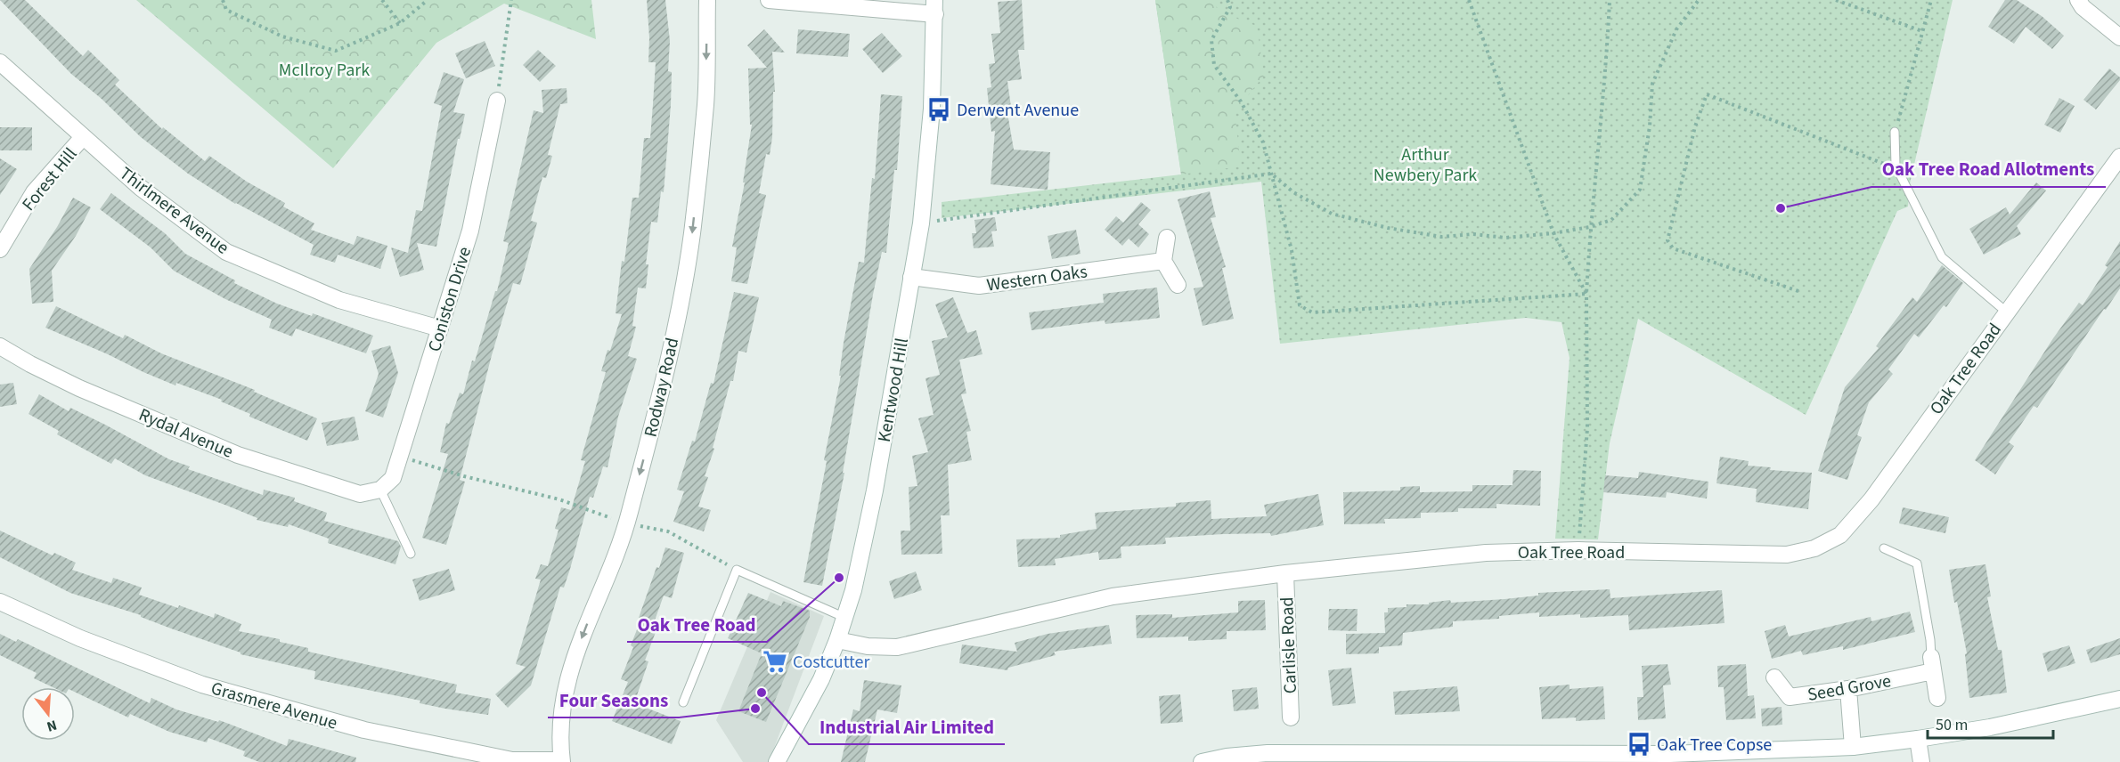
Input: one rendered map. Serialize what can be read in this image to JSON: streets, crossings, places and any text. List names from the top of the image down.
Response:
{
  "streets": {
    "street": [
      "Forest Hill",
      "Thirlmere Avenue",
      "Western Oaks",
      "Coniston Drive",
      "Oak Tree Road",
      "Rodway Road",
      "Kentwood Hill",
      "Rydal Avenue",
      "Carlisle Road",
      "Seed Grove",
      "Grasmere Avenue"
    ]
  },
  "crossings": [
    ["Forest Hill", "Thirlmere Avenue"],
    ["Thirlmere Avenue", "Coniston Drive"],
    ["Western Oaks", "Kentwood Hill"],
    ["Coniston Drive", "Rydal Avenue"],
    ["Oak Tree Road", "Kentwood Hill"],
    ["Oak Tree Road", "Carlisle Road"],
    ["Rodway Road", "Grasmere Avenue"]
  ],
  "one_way": ["Rodway Road"],
  "parks": ["McIlroy Park", "Arthur Newbery Park"],
  "places": {
    "bus stop": ["Derwent Avenue", "Oak Tree Copse"],
    "other": [
      "Oak Tree Road Allotments",
      "Oak Tree Road",
      "Industrial Air Limited",
      "Four Seasons"
    ],
    "supermarket": ["Costcutter"]
  },
  "scale_bar": "50 m",
  "north": "bottom"
}
